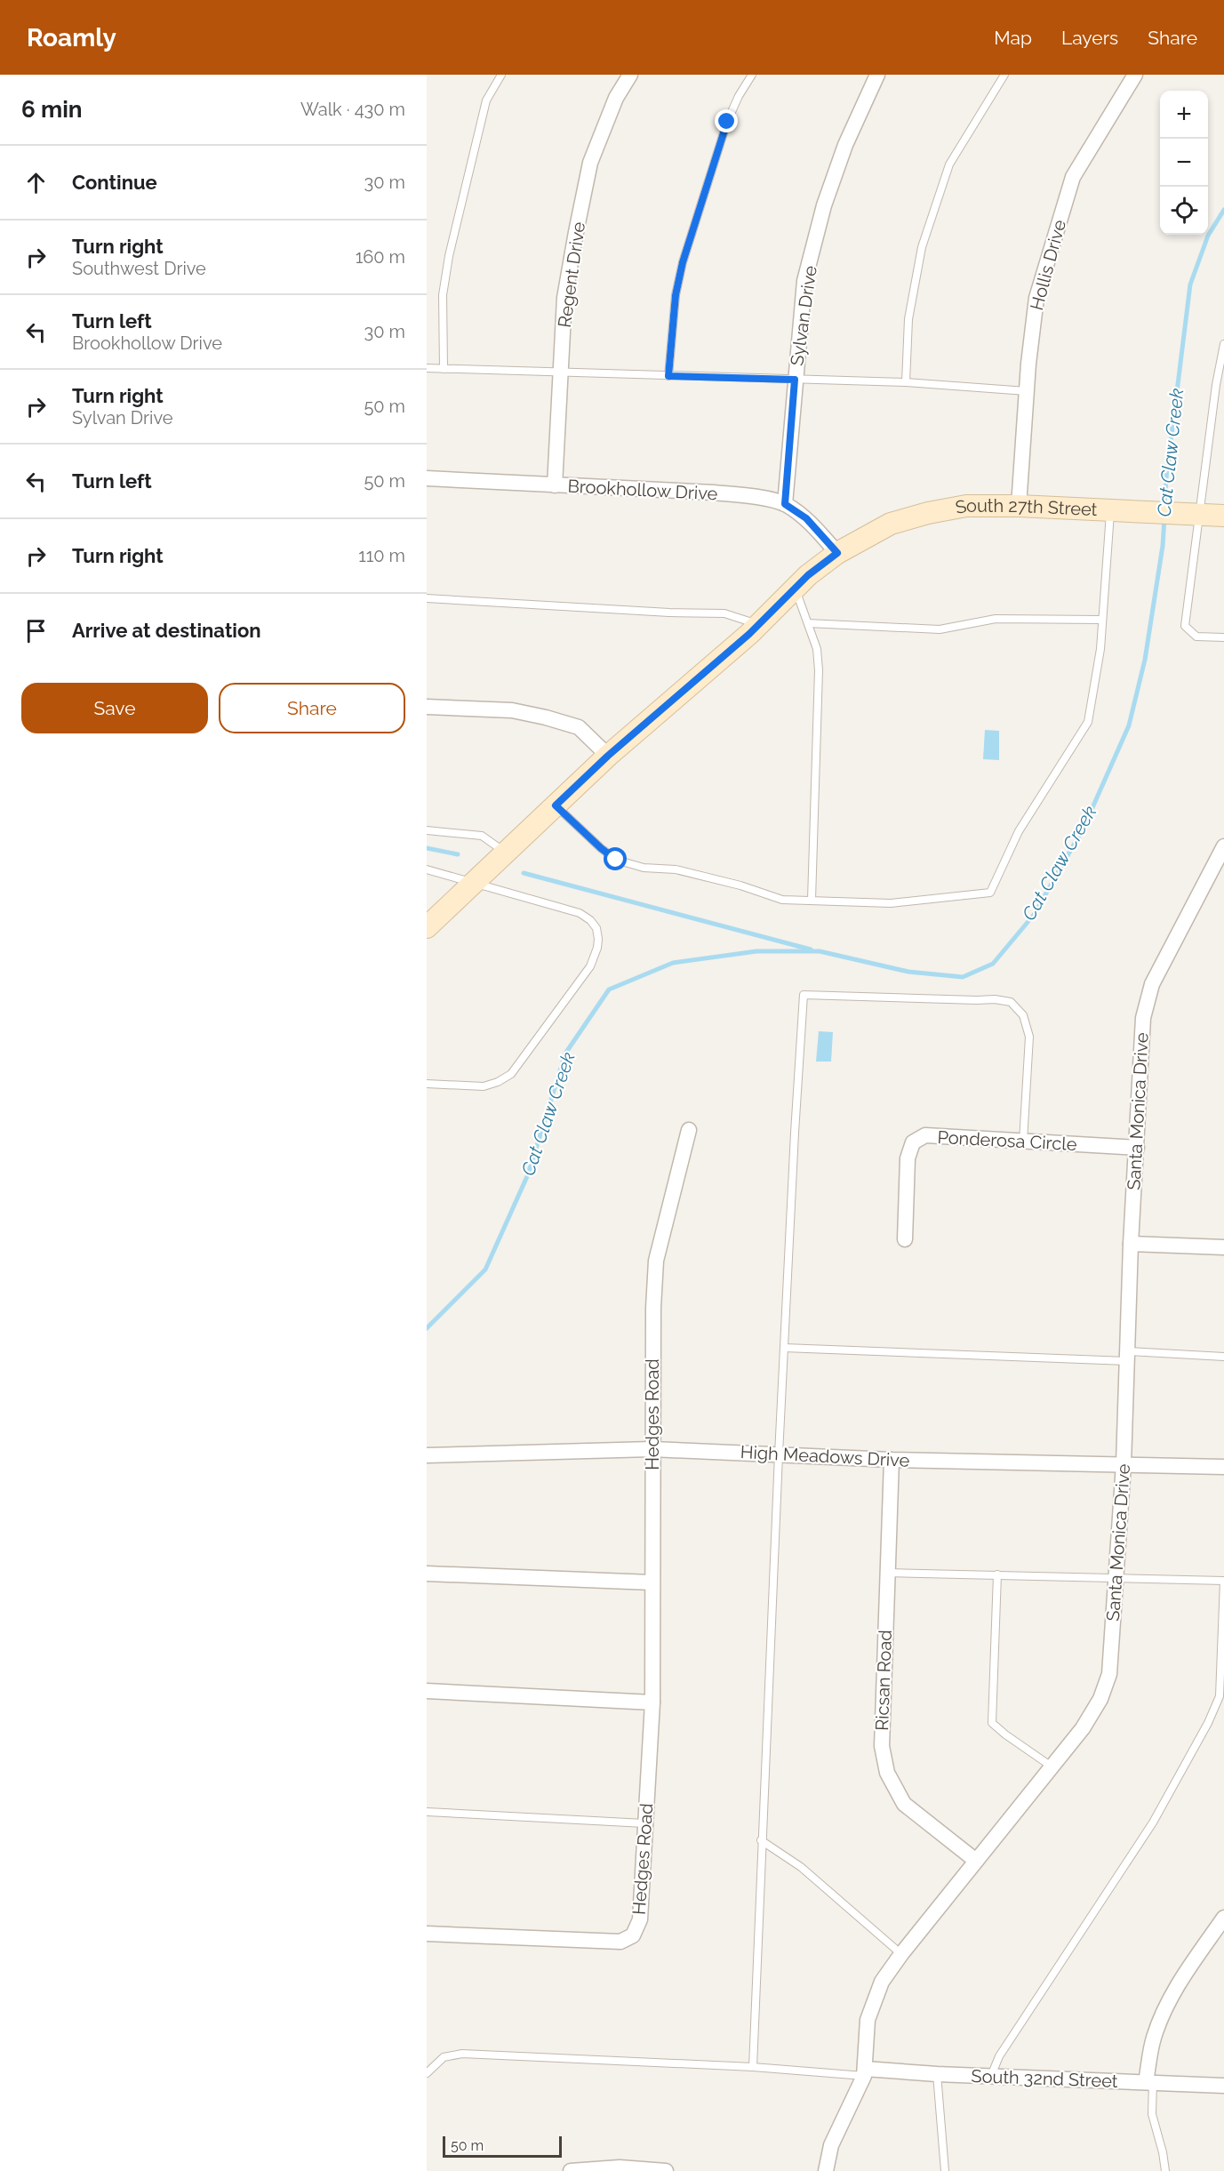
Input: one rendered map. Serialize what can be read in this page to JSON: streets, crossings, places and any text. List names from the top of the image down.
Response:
{
  "streets": {
    "main road": ["South 27th Street"],
    "street": [
      "Hollis Drive",
      "Regent Drive",
      "Sylvan Drive",
      "Brookhollow Drive",
      "Santa Monica Drive",
      "Ponderosa Circle",
      "Hedges Road",
      "High Meadows Drive",
      "Ricsan Road",
      "South 32nd Street"
    ]
  },
  "crossings": [
    ["Hollis Drive", "South 27th Street"],
    ["Regent Drive", "Brookhollow Drive"],
    ["Sylvan Drive", "Brookhollow Drive"],
    ["Brookhollow Drive", "South 27th Street"],
    ["Santa Monica Drive", "Ponderosa Circle"],
    ["Santa Monica Drive", "High Meadows Drive"],
    ["Santa Monica Drive", "Ricsan Road"],
    ["Santa Monica Drive", "South 32nd Street"],
    ["Hedges Road", "High Meadows Drive"],
    ["High Meadows Drive", "Ricsan Road"]
  ],
  "water": ["Cat Claw Creek"],
  "scale_bar": "50 m",
  "page": {
    "header": "Roamly",
    "nav": ["Map", "Layers", "Share"],
    "heading": ["6 min", "Walk · 430 m"],
    "map_buttons": ["+", "−"],
    "list": [
      ["Continue", "30 m"],
      ["Turn right", "Southwest Drive", "160 m"],
      ["Turn left", "Brookhollow Drive", "30 m"],
      ["Turn right", "Sylvan Drive", "50 m"],
      ["Turn left", "50 m"],
      ["Turn right", "110 m"],
      "Arrive at destination"
    ],
    "buttons": ["Save", "Share"],
    "scale": "50 m"
  }
}
